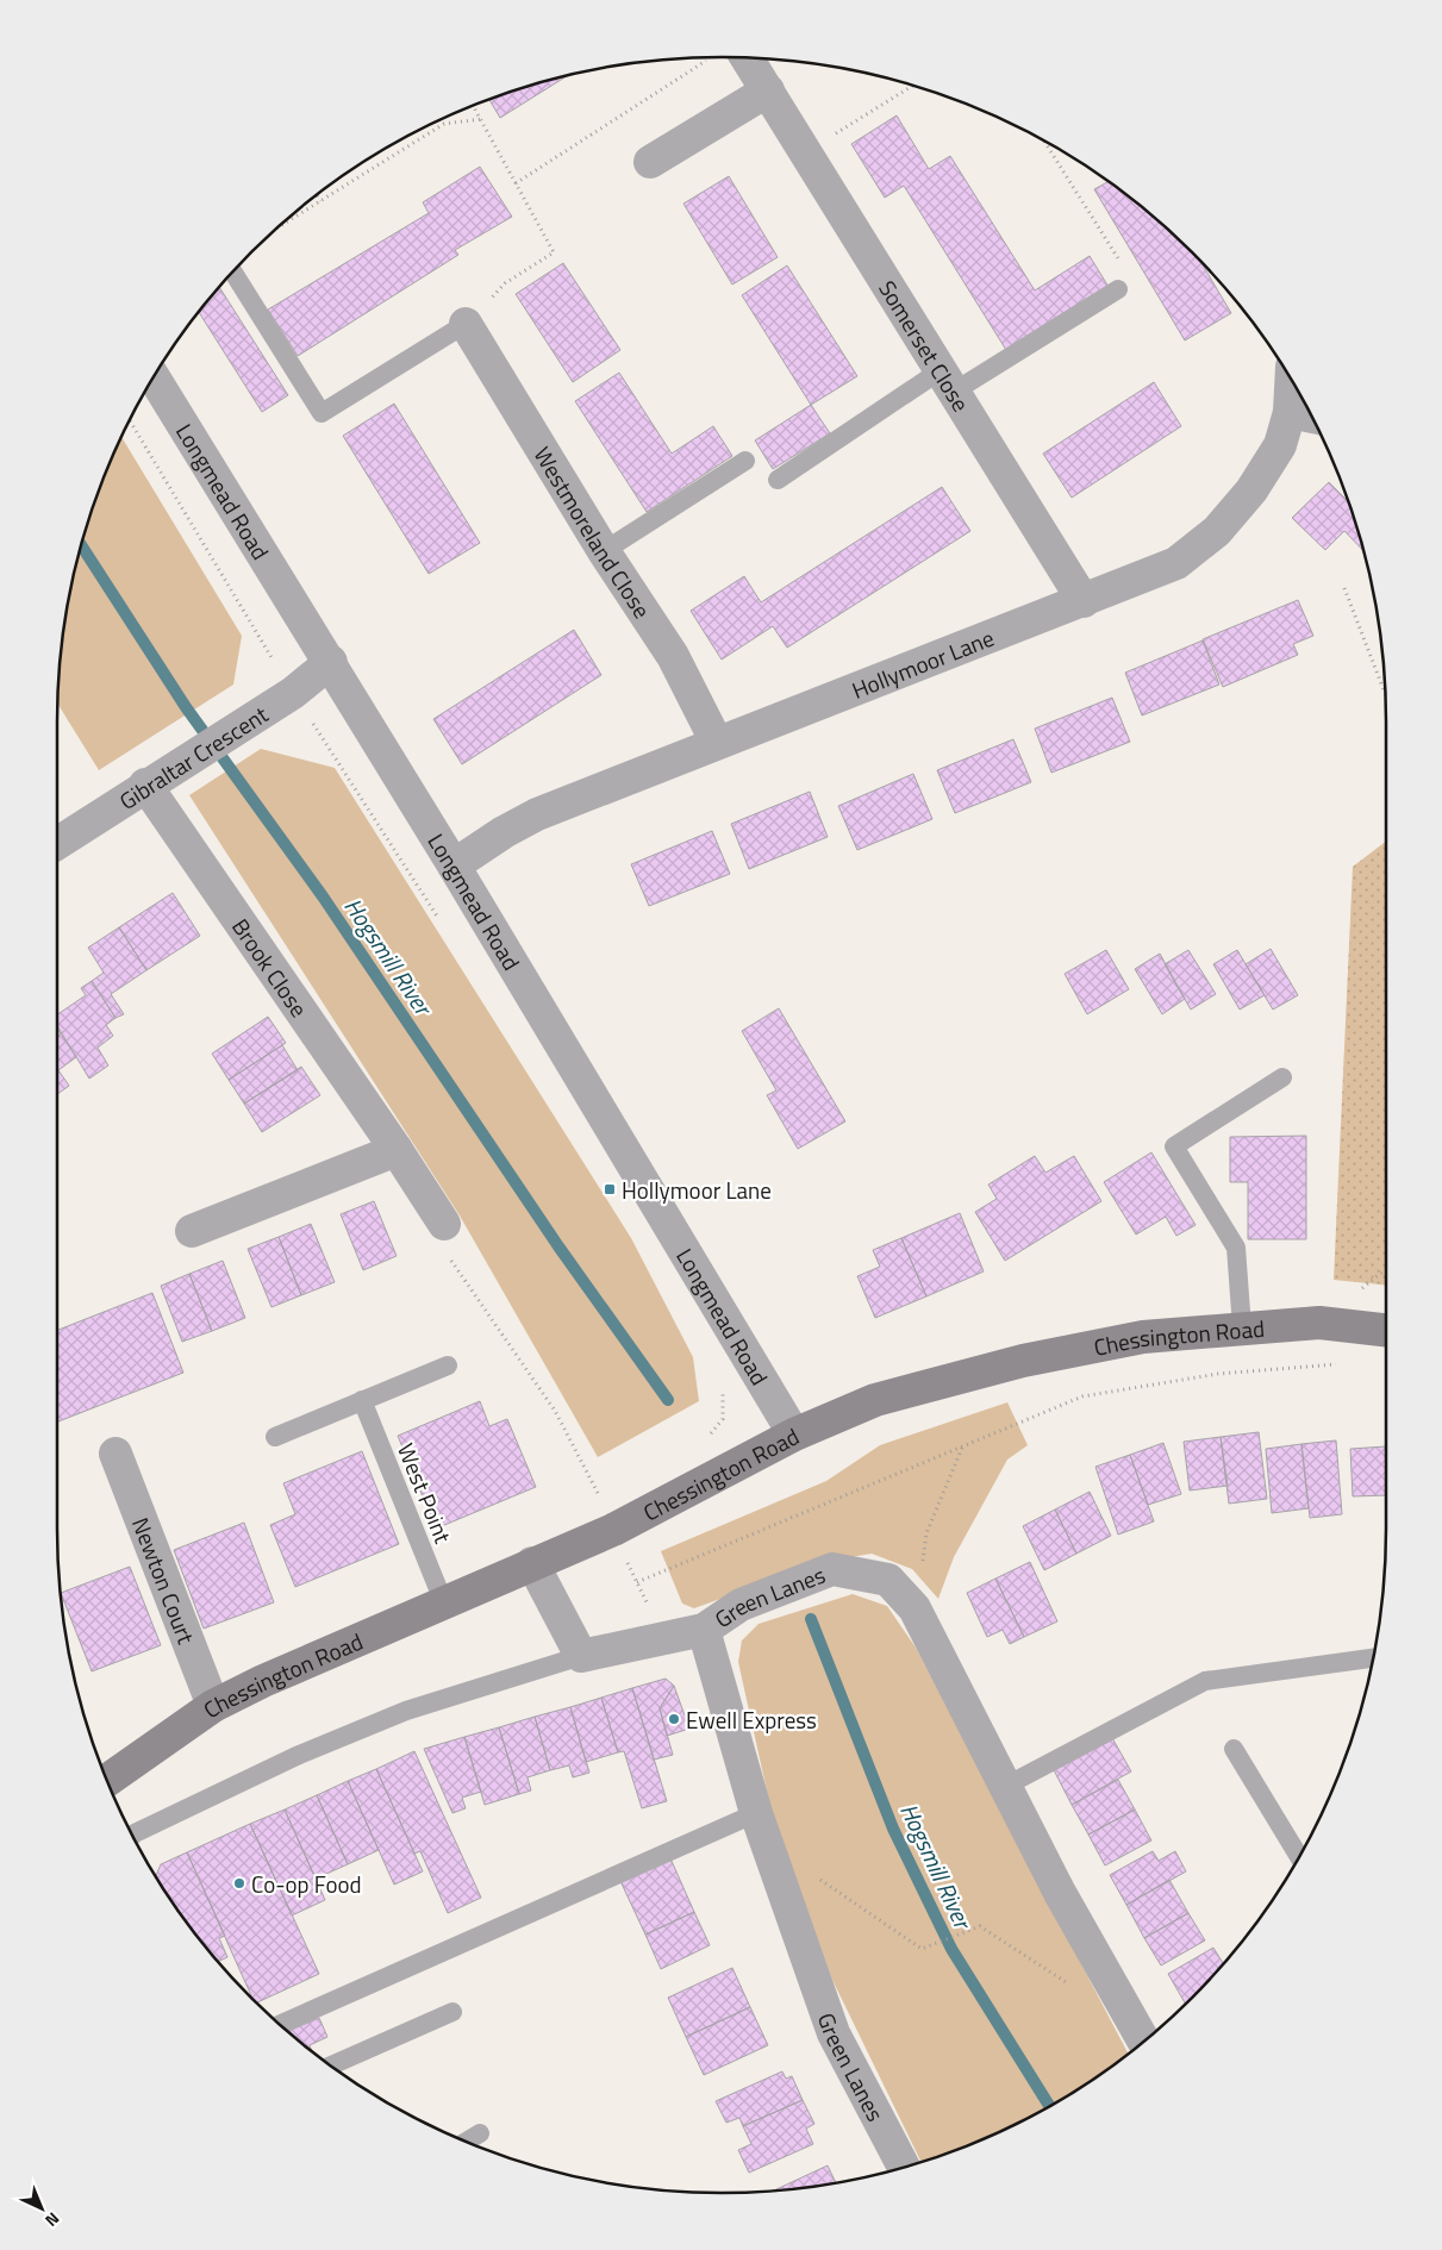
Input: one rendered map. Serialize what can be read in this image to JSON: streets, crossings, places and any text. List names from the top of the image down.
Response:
{
  "streets": {
    "main road": ["Chessington Road"],
    "street": [
      "Somerset Close",
      "Longmead Road",
      "Westmoreland Close",
      "Hollymoor Lane",
      "Gibraltar Crescent",
      "Brook Close",
      "Newton Court",
      "Green Lanes"
    ],
    "lane": ["West Point"]
  },
  "crossings": [
    ["Somerset Close", "Hollymoor Lane"],
    ["Longmead Road", "Hollymoor Lane"],
    ["Longmead Road", "Gibraltar Crescent"],
    ["Longmead Road", "Chessington Road"],
    ["Westmoreland Close", "Hollymoor Lane"],
    ["Gibraltar Crescent", "Brook Close"],
    ["Chessington Road", "West Point"],
    ["Chessington Road", "Newton Court"]
  ],
  "water": ["Hogsmill River"],
  "places": {
    "transit": ["Hollymoor Lane"],
    "other": ["Ewell Express", "Co-op Food"]
  },
  "north": "bottom right"
}
